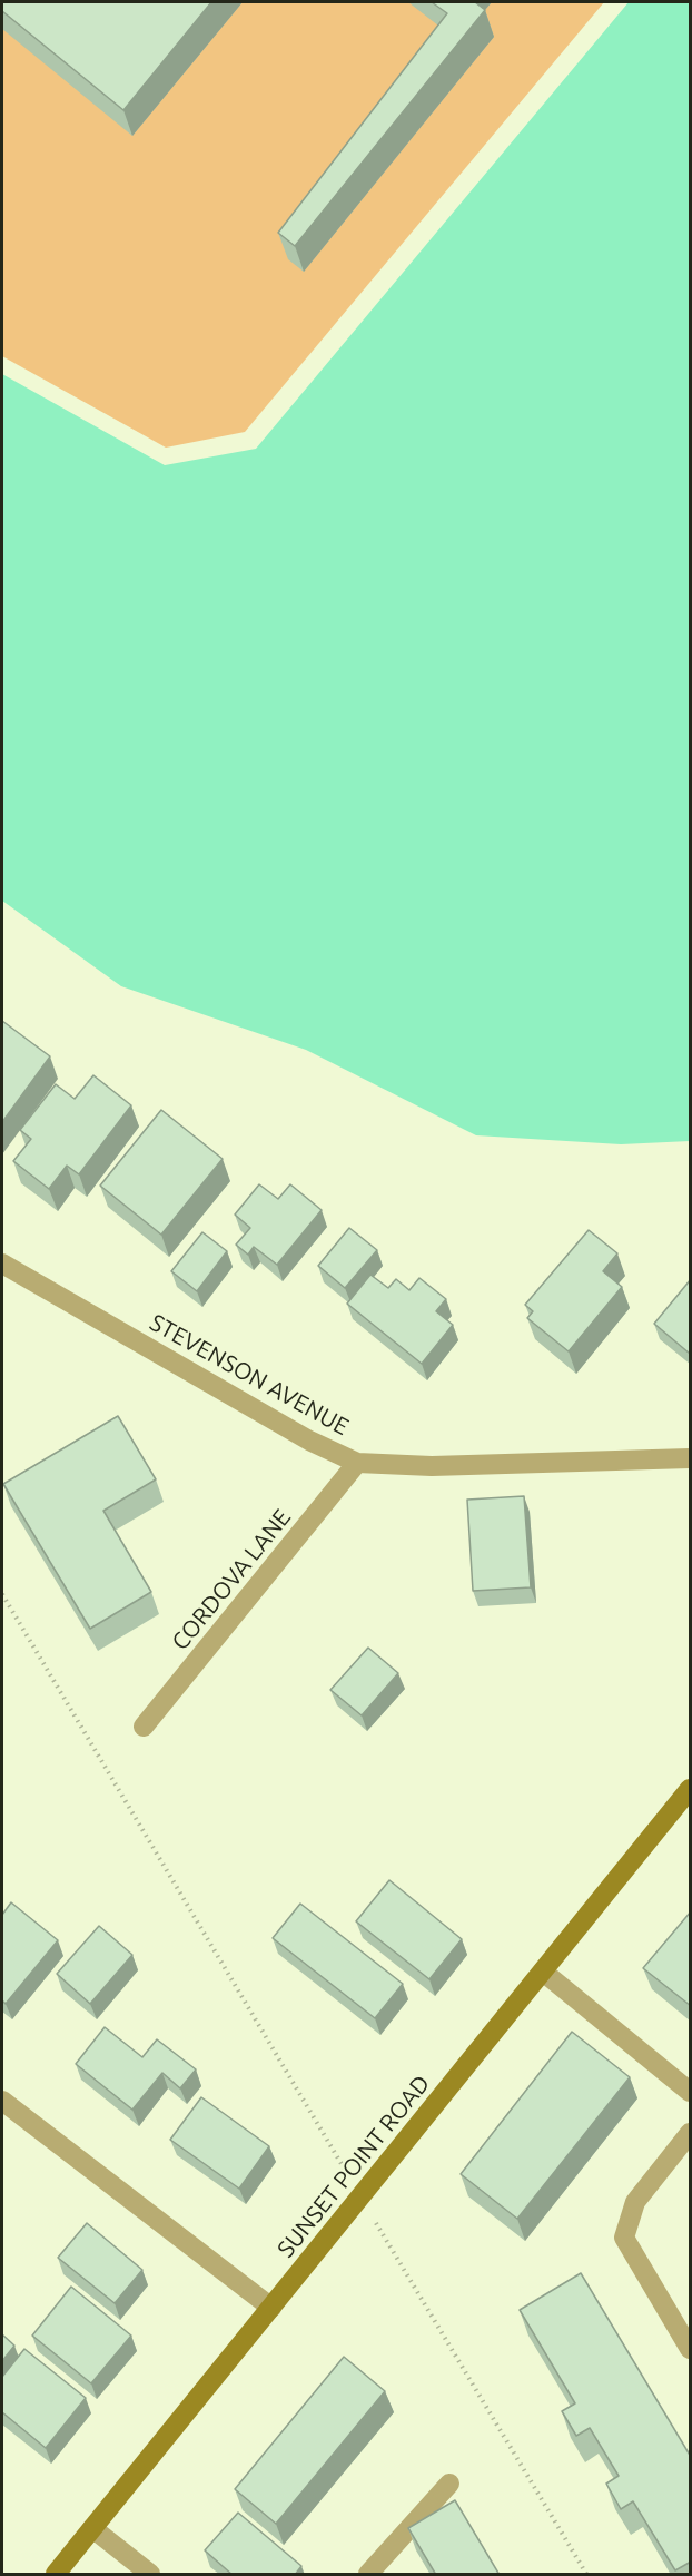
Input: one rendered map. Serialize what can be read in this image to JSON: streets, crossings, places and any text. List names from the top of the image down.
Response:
{
  "streets": {
    "main road": ["SUNSET POINT ROAD"],
    "street": ["STEVENSON AVENUE", "CORDOVA LANE"]
  },
  "crossings": [
    ["STEVENSON AVENUE", "CORDOVA LANE"]
  ]
}
